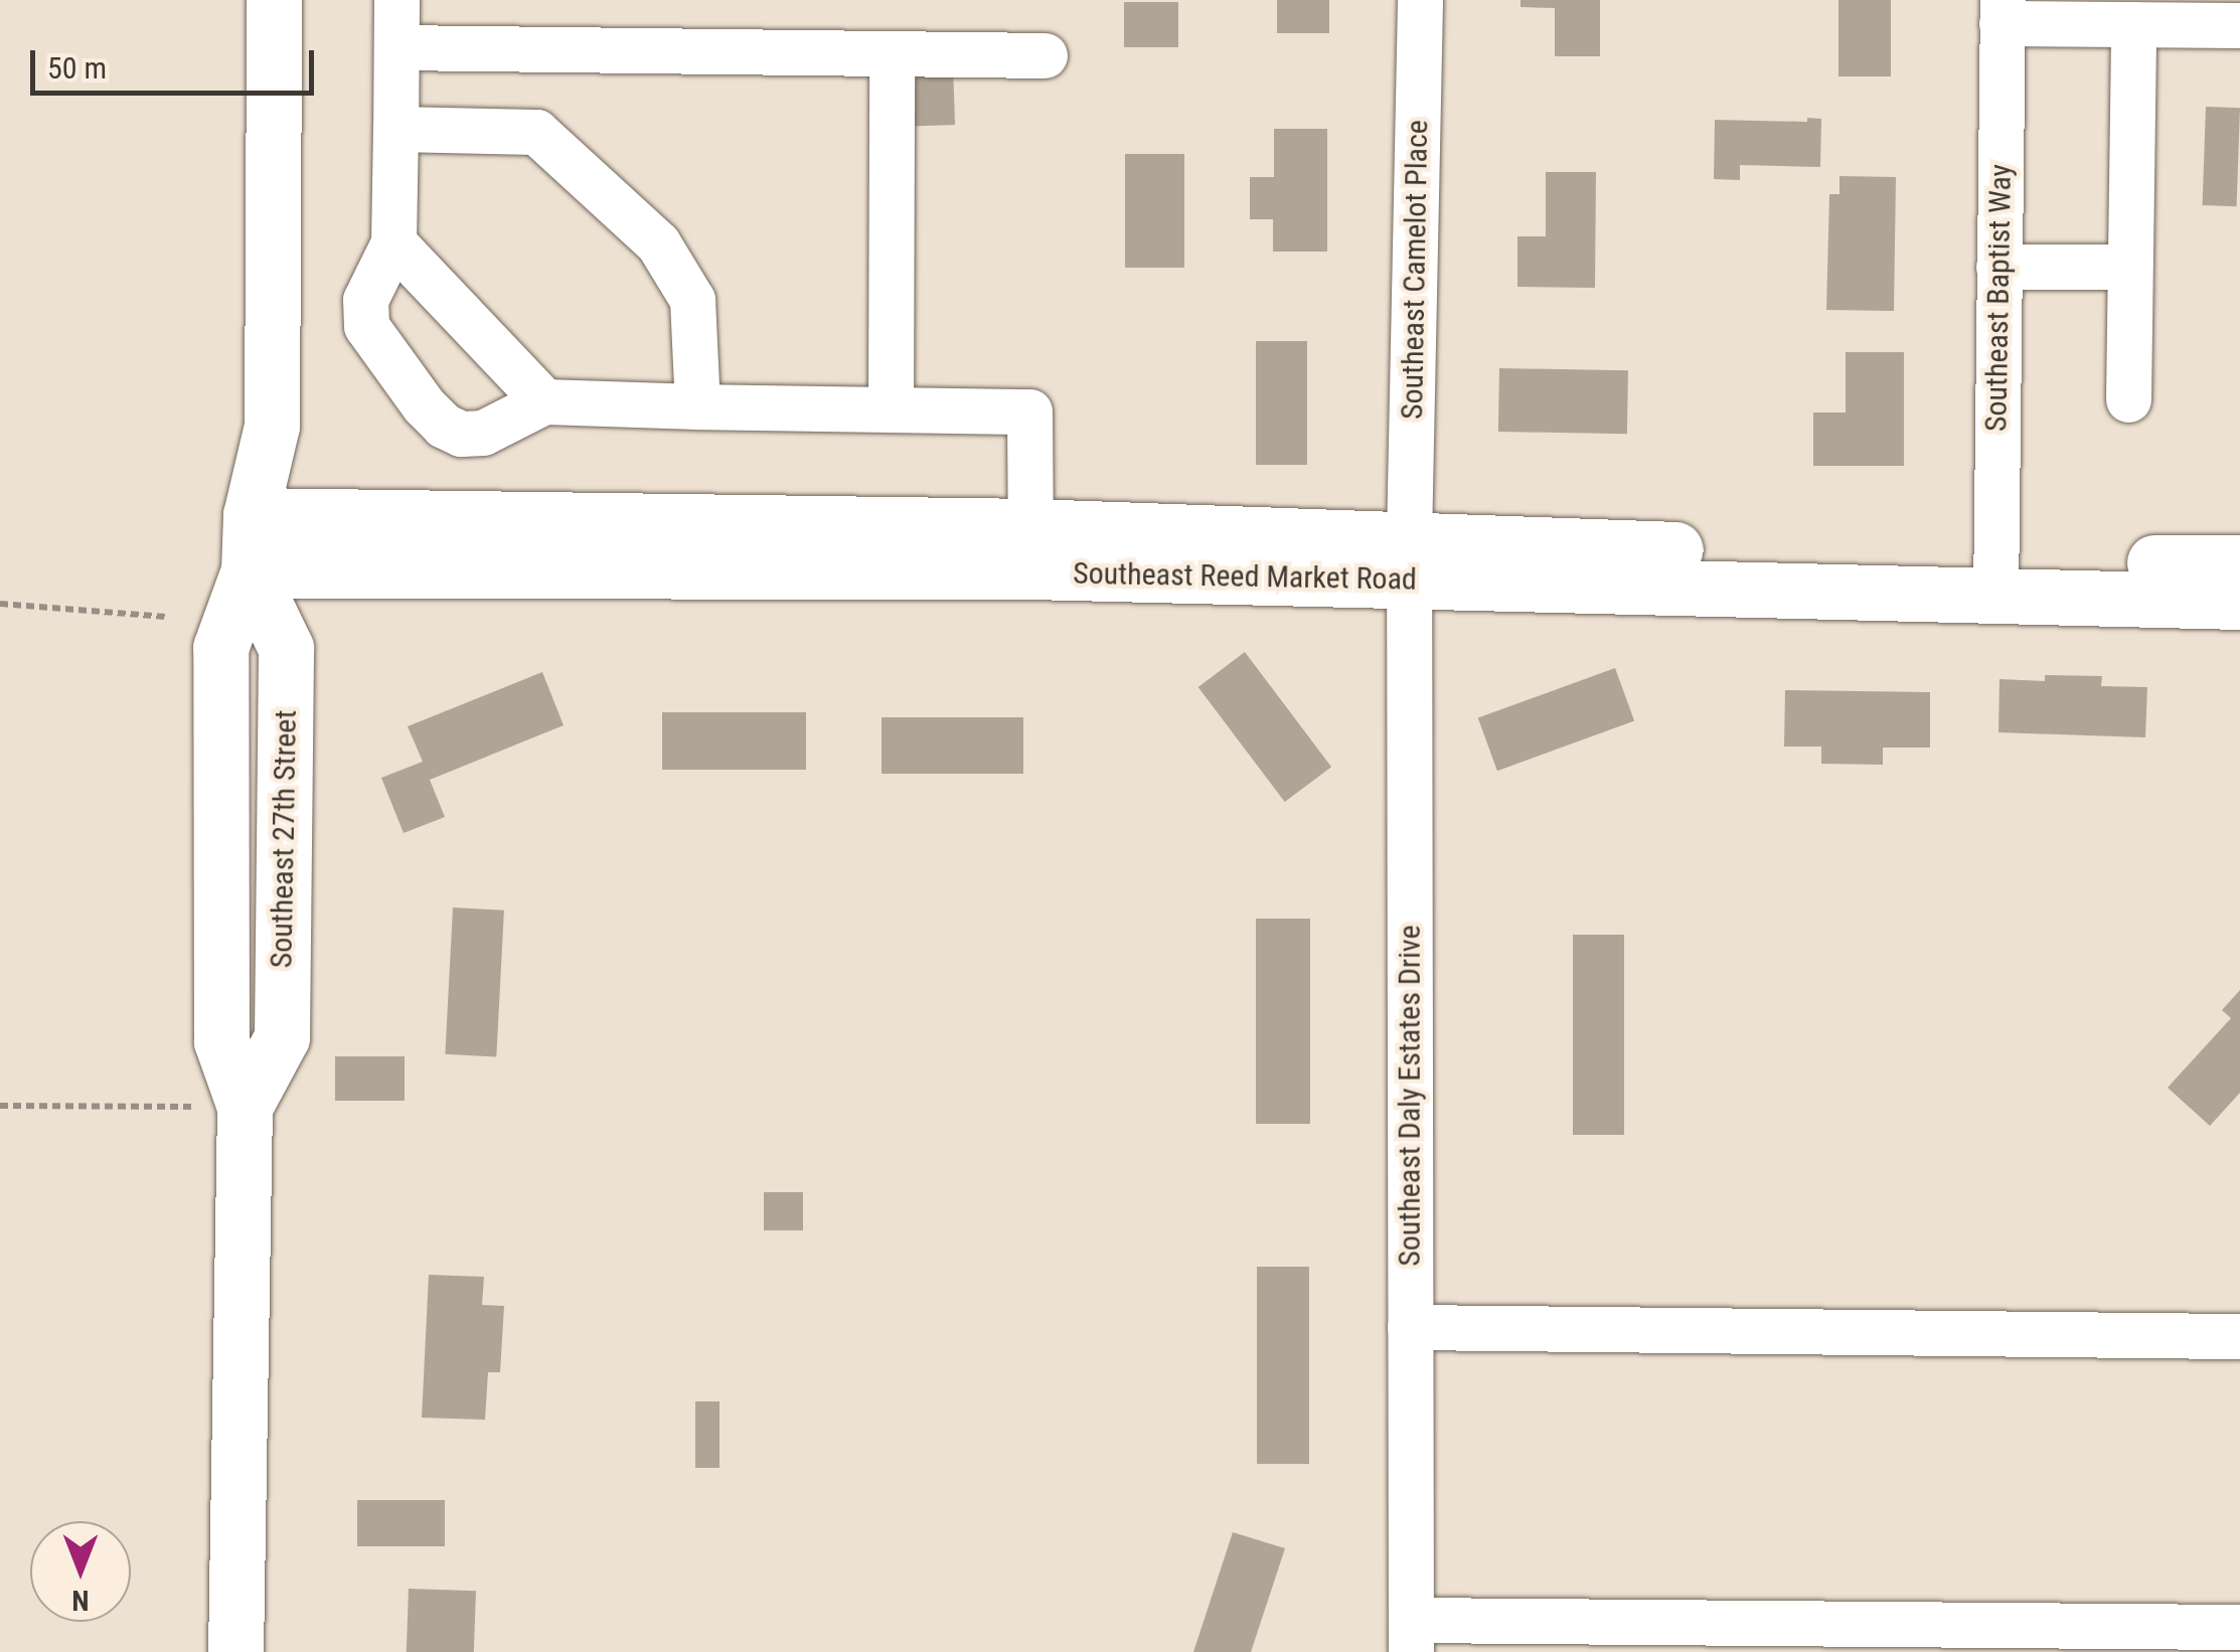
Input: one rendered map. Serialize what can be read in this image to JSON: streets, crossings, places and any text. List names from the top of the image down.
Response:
{
  "streets": {
    "main road": ["Southeast Reed Market Road", "Southeast 27th Street"],
    "street": ["Southeast Camelot Place", "Southeast Baptist Way", "Southeast Daly Estates Drive"]
  },
  "crossings": [
    ["Southeast Camelot Place", "Southeast Reed Market Road"],
    ["Southeast Camelot Place", "Southeast Daly Estates Drive"],
    ["Southeast Baptist Way", "Southeast Reed Market Road"],
    ["Southeast Reed Market Road", "Southeast 27th Street"],
    ["Southeast Reed Market Road", "Southeast Daly Estates Drive"]
  ],
  "scale_bar": "50 m",
  "north": "bottom"
}
